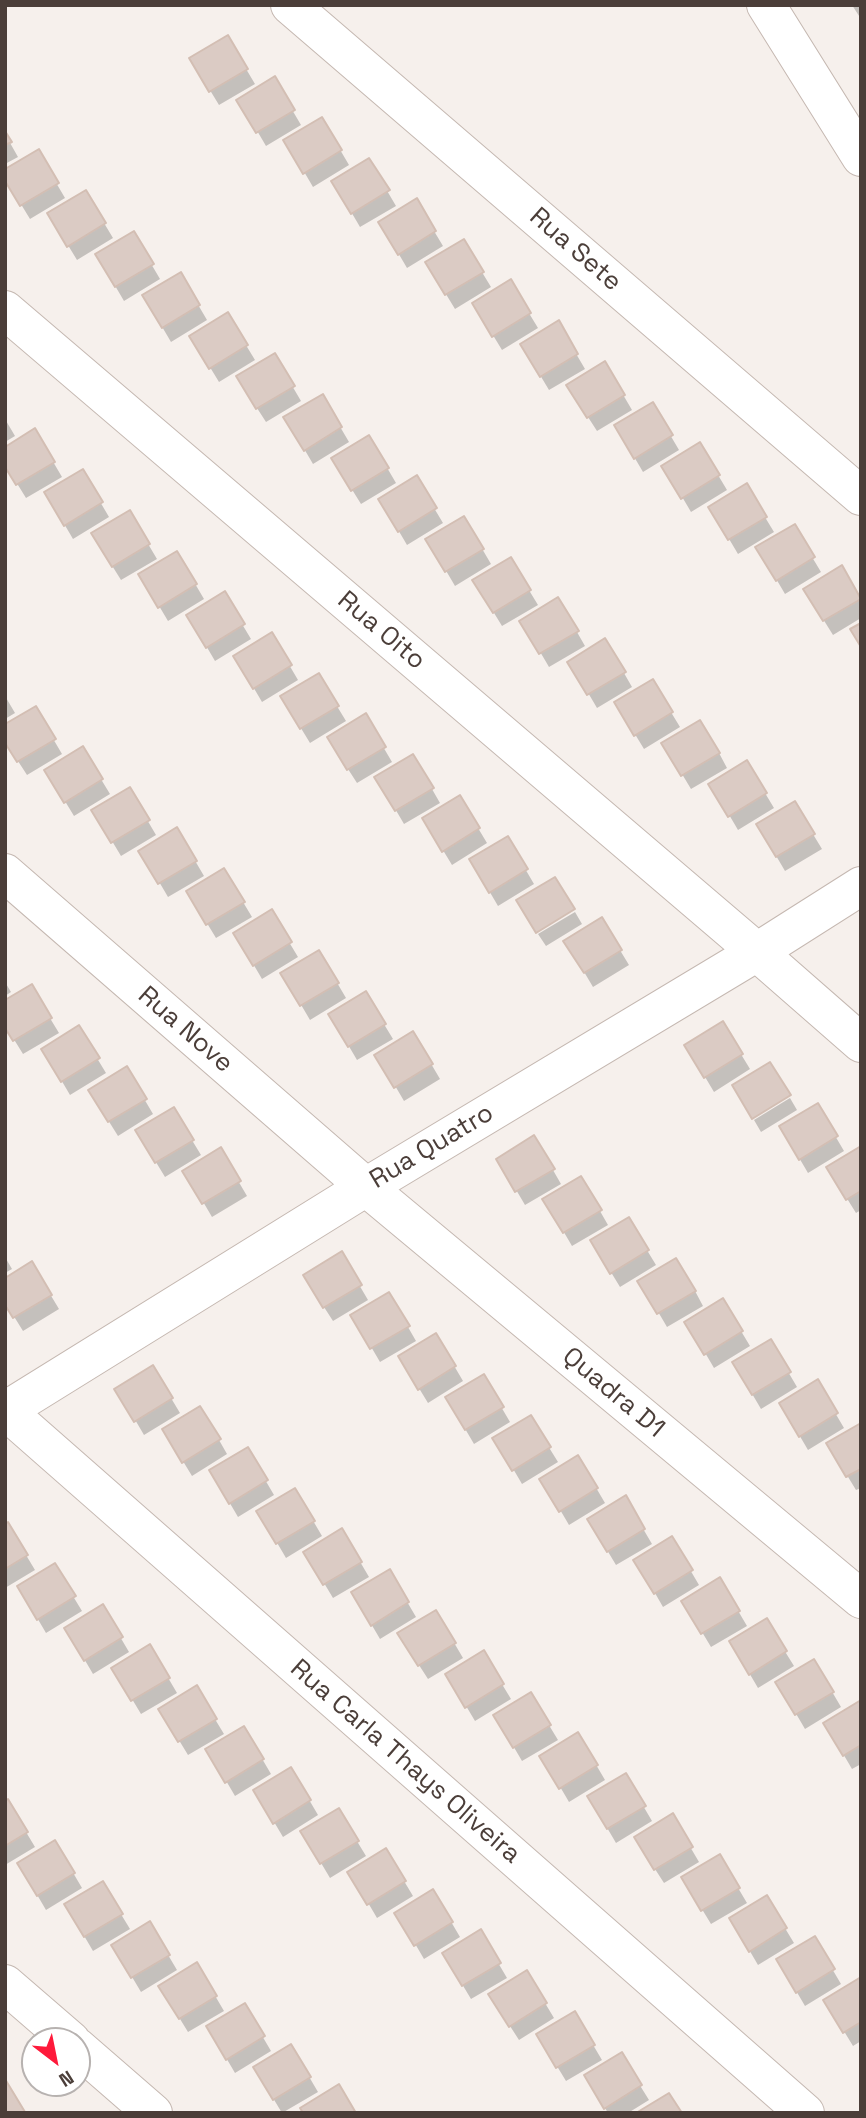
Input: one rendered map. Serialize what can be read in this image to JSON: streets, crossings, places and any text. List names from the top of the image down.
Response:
{
  "streets": {
    "street": [
      "Rua Sete",
      "Rua Oito",
      "Rua Nove",
      "Rua Quatro",
      "Quadra D1",
      "Rua Carla Thays Oliveira"
    ]
  },
  "crossings": [
    ["Rua Oito", "Rua Quatro"],
    ["Rua Nove", "Rua Quatro"],
    ["Rua Nove", "Quadra D1"],
    ["Rua Quatro", "Quadra D1"],
    ["Rua Quatro", "Rua Carla Thays Oliveira"]
  ],
  "north": "bottom right"
}
